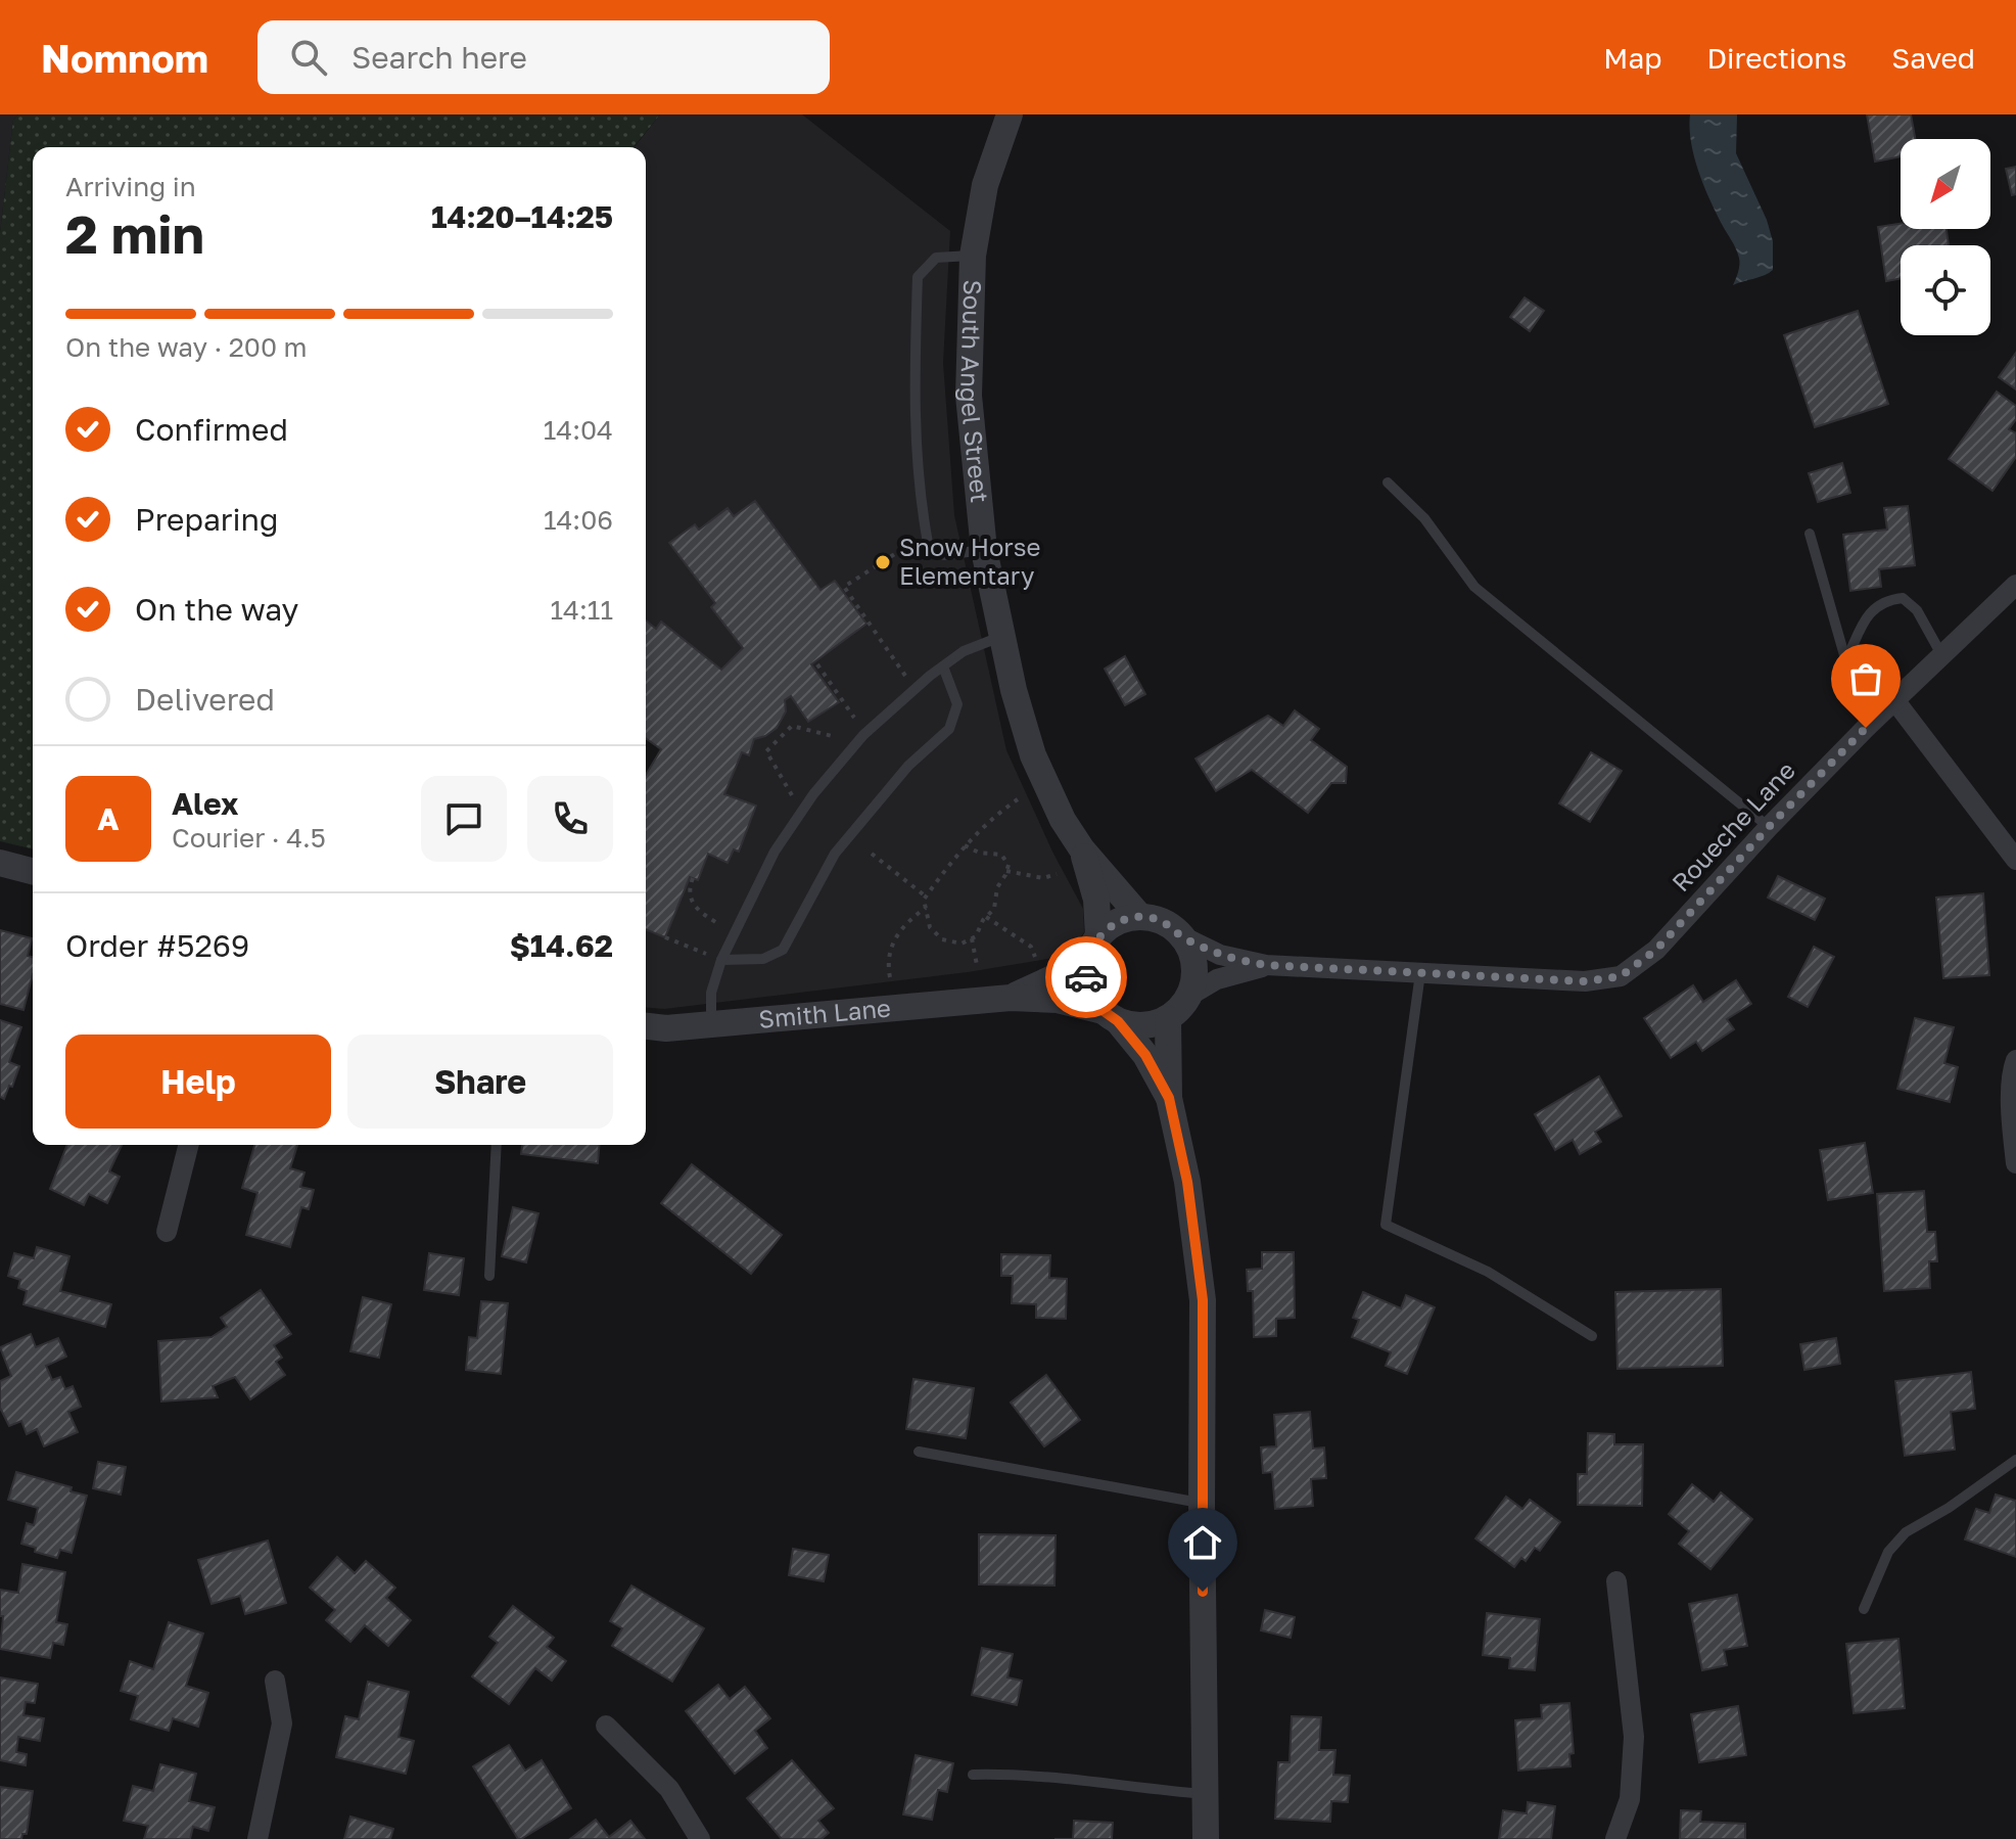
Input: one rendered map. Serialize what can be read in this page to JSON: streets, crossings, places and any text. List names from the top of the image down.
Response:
{
  "streets": {
    "street": ["South Angel Street", "Roueche Lane", "Smith Lane"]
  },
  "crossings": [
    ["South Angel Street", "Smith Lane"]
  ],
  "places": ["Snow Horse Elementary"],
  "north": "bottom left",
  "page": {
    "header": "Nomnom",
    "search": "Search here",
    "nav": ["Map", "Directions", "Saved"],
    "heading": ["2 min", "Arriving in", "14:20–14:25"],
    "panel": [
      "Alex",
      "Courier · 4.5",
      "Order #5269",
      "$14.62"
    ],
    "bar": "On the way · 200 m",
    "list": [
      ["Confirmed", "14:04"],
      ["Preparing", "14:06"],
      ["On the way", "14:11"],
      "Delivered"
    ],
    "round": "A",
    "buttons": ["Help", "Share"]
  }
}
